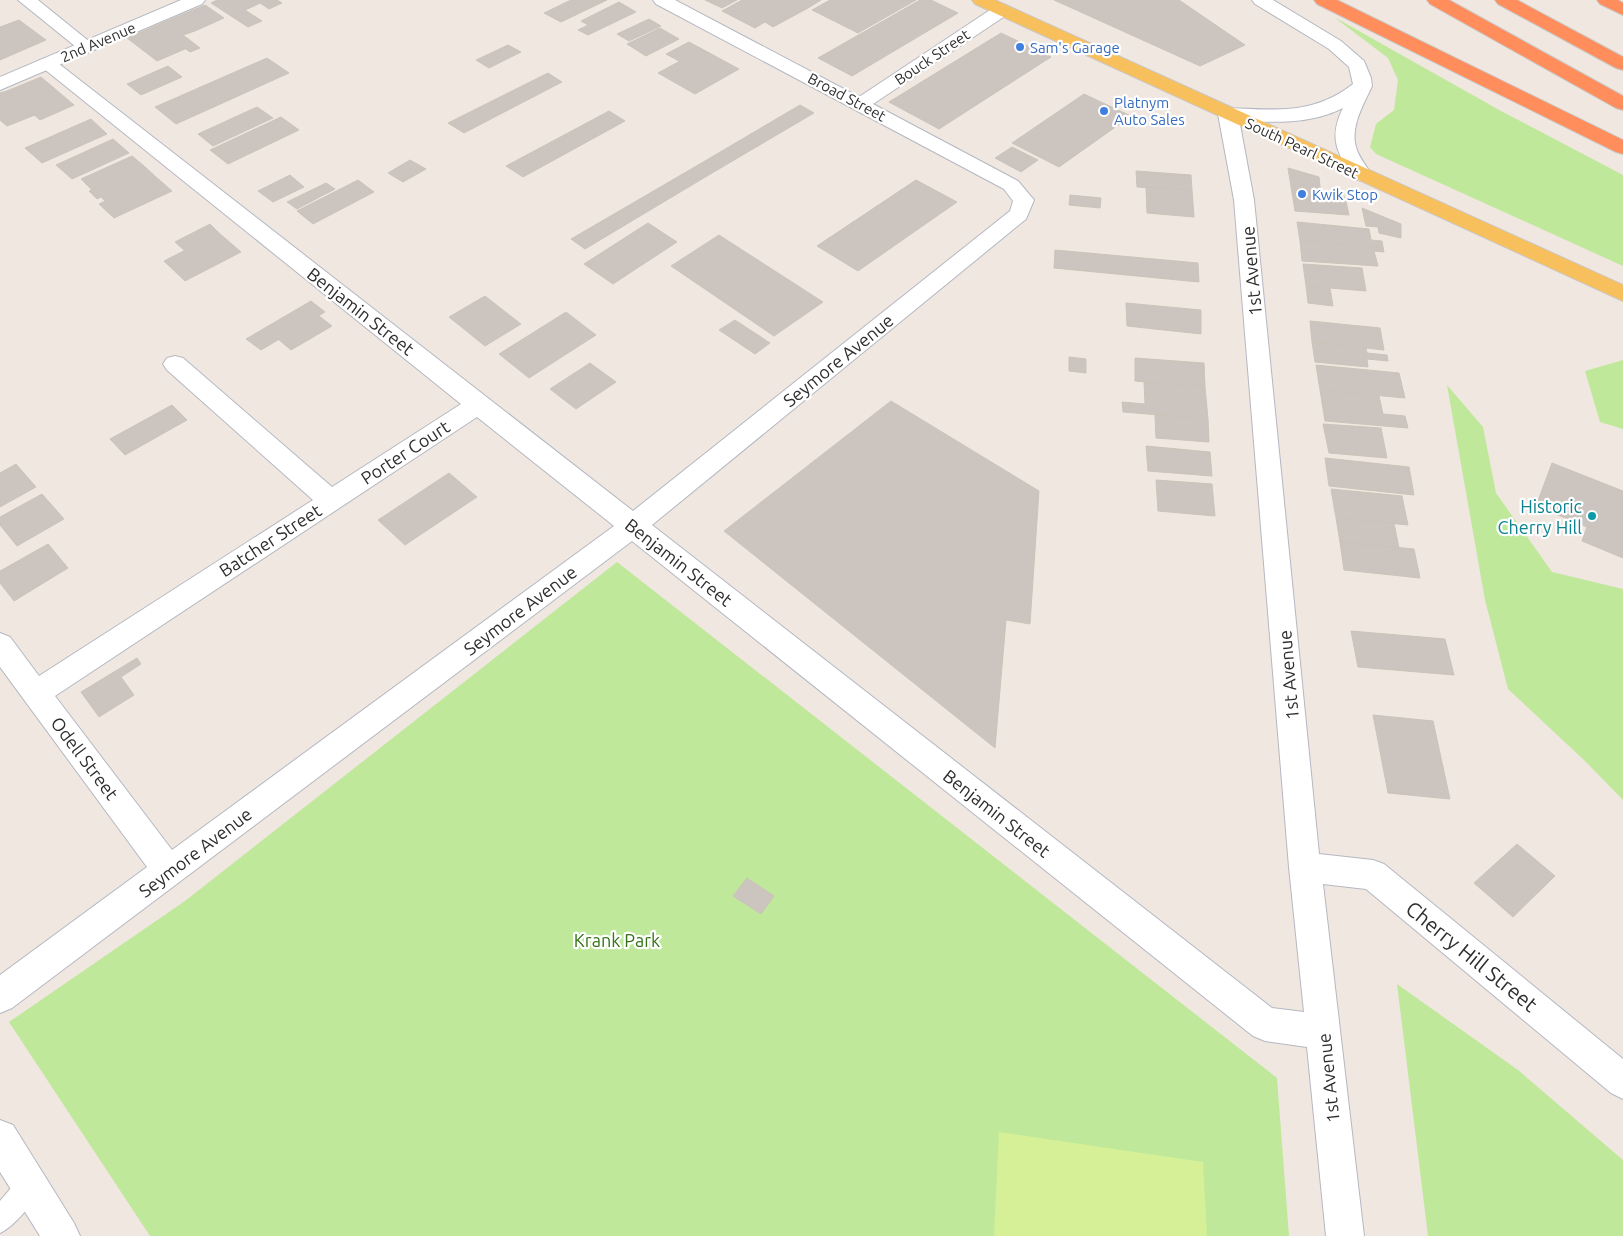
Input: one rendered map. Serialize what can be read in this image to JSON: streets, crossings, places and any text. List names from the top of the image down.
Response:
{
  "streets": {
    "main road": ["South Pearl Street"],
    "street": [
      "2nd Avenue",
      "Bouck Street",
      "Broad Street",
      "1st Avenue",
      "Benjamin Street",
      "Seymore Avenue",
      "Porter Court",
      "Batcher Street",
      "Odell Street",
      "Cherry Hill Street"
    ]
  },
  "crossings": [
    ["2nd Avenue", "Benjamin Street"],
    ["Bouck Street", "Broad Street"],
    ["Bouck Street", "South Pearl Street"],
    ["Broad Street", "Seymore Avenue"],
    ["South Pearl Street", "1st Avenue"],
    ["1st Avenue", "Benjamin Street"],
    ["1st Avenue", "Cherry Hill Street"],
    ["Benjamin Street", "Seymore Avenue"],
    ["Benjamin Street", "Porter Court"],
    ["Seymore Avenue", "Odell Street"],
    ["Porter Court", "Batcher Street"],
    ["Batcher Street", "Odell Street"]
  ],
  "parks": ["Krank Park"],
  "places": [
    "Sam's Garage",
    "Platnym Auto Sales",
    "Kwik Stop",
    "Historic Cherry Hill"
  ]
}
